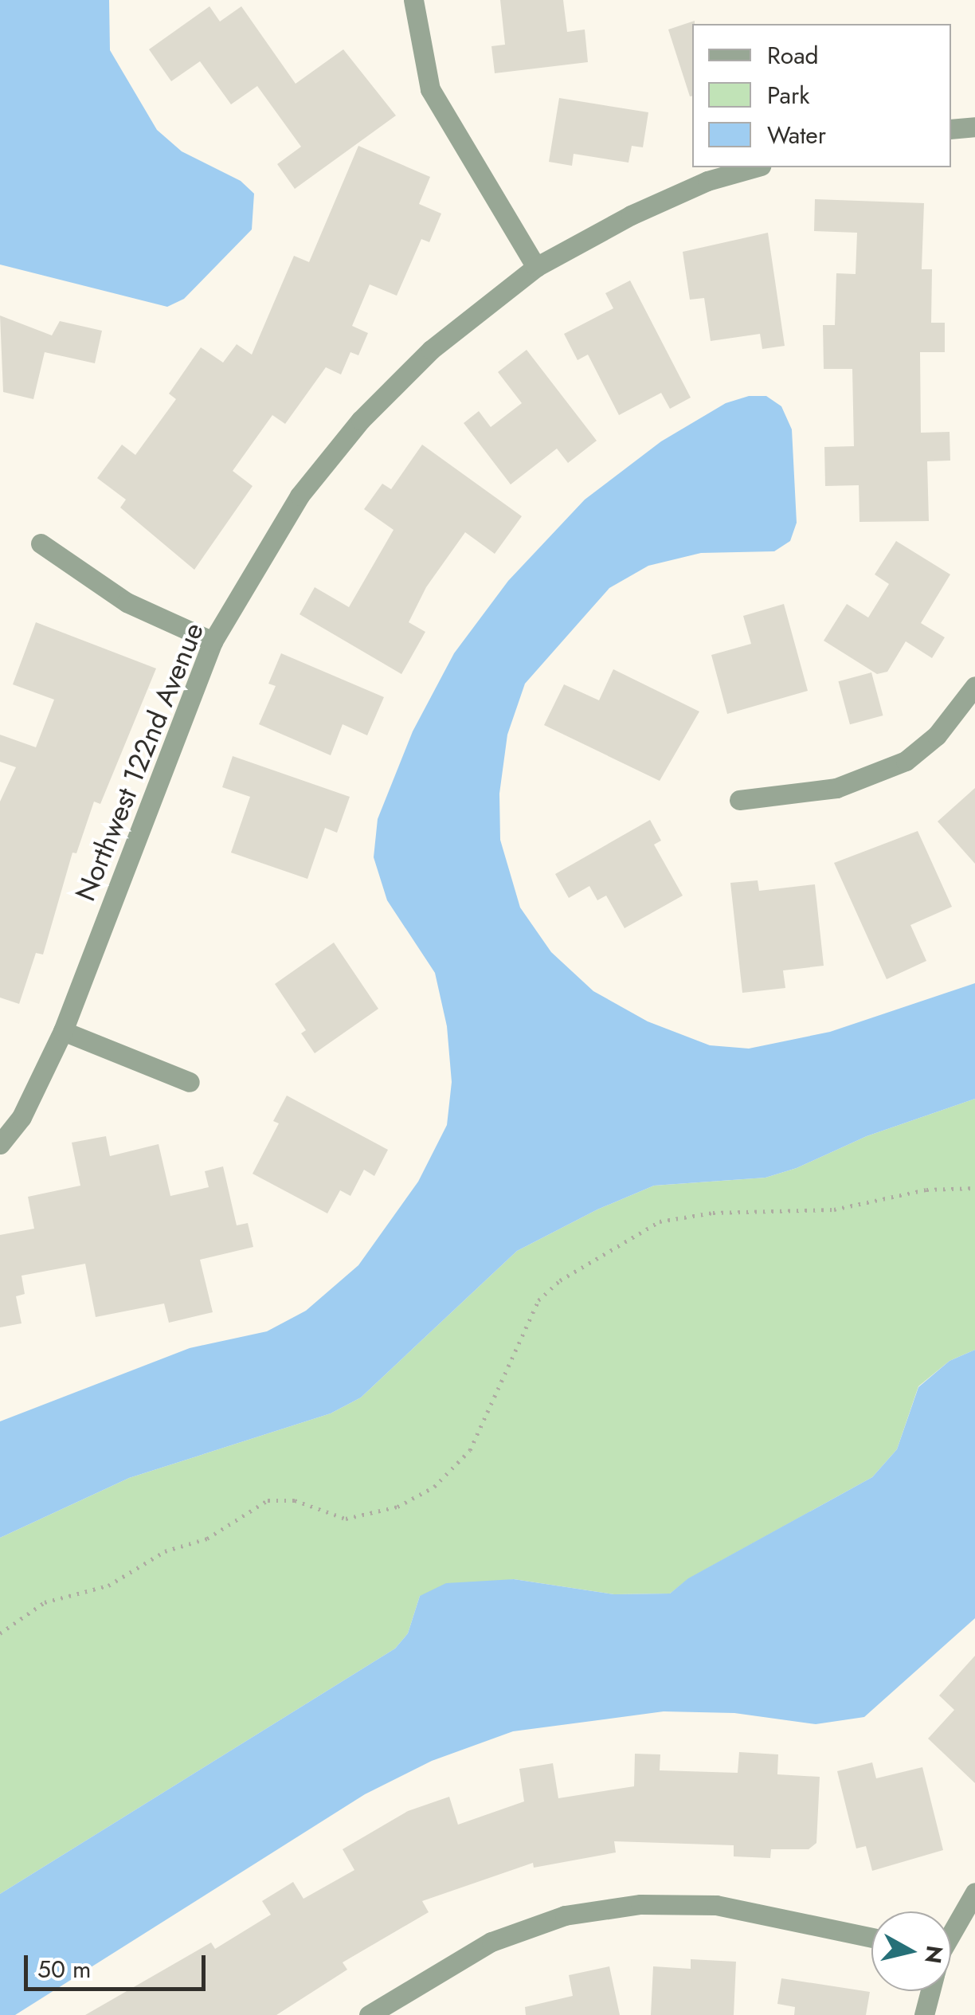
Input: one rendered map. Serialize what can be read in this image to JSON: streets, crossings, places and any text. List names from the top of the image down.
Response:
{
  "streets": {
    "street": ["Northwest 122nd Avenue"]
  },
  "legend": ["Road", "Park", "Water"],
  "scale_bar": "50 m",
  "north": "right"
}
